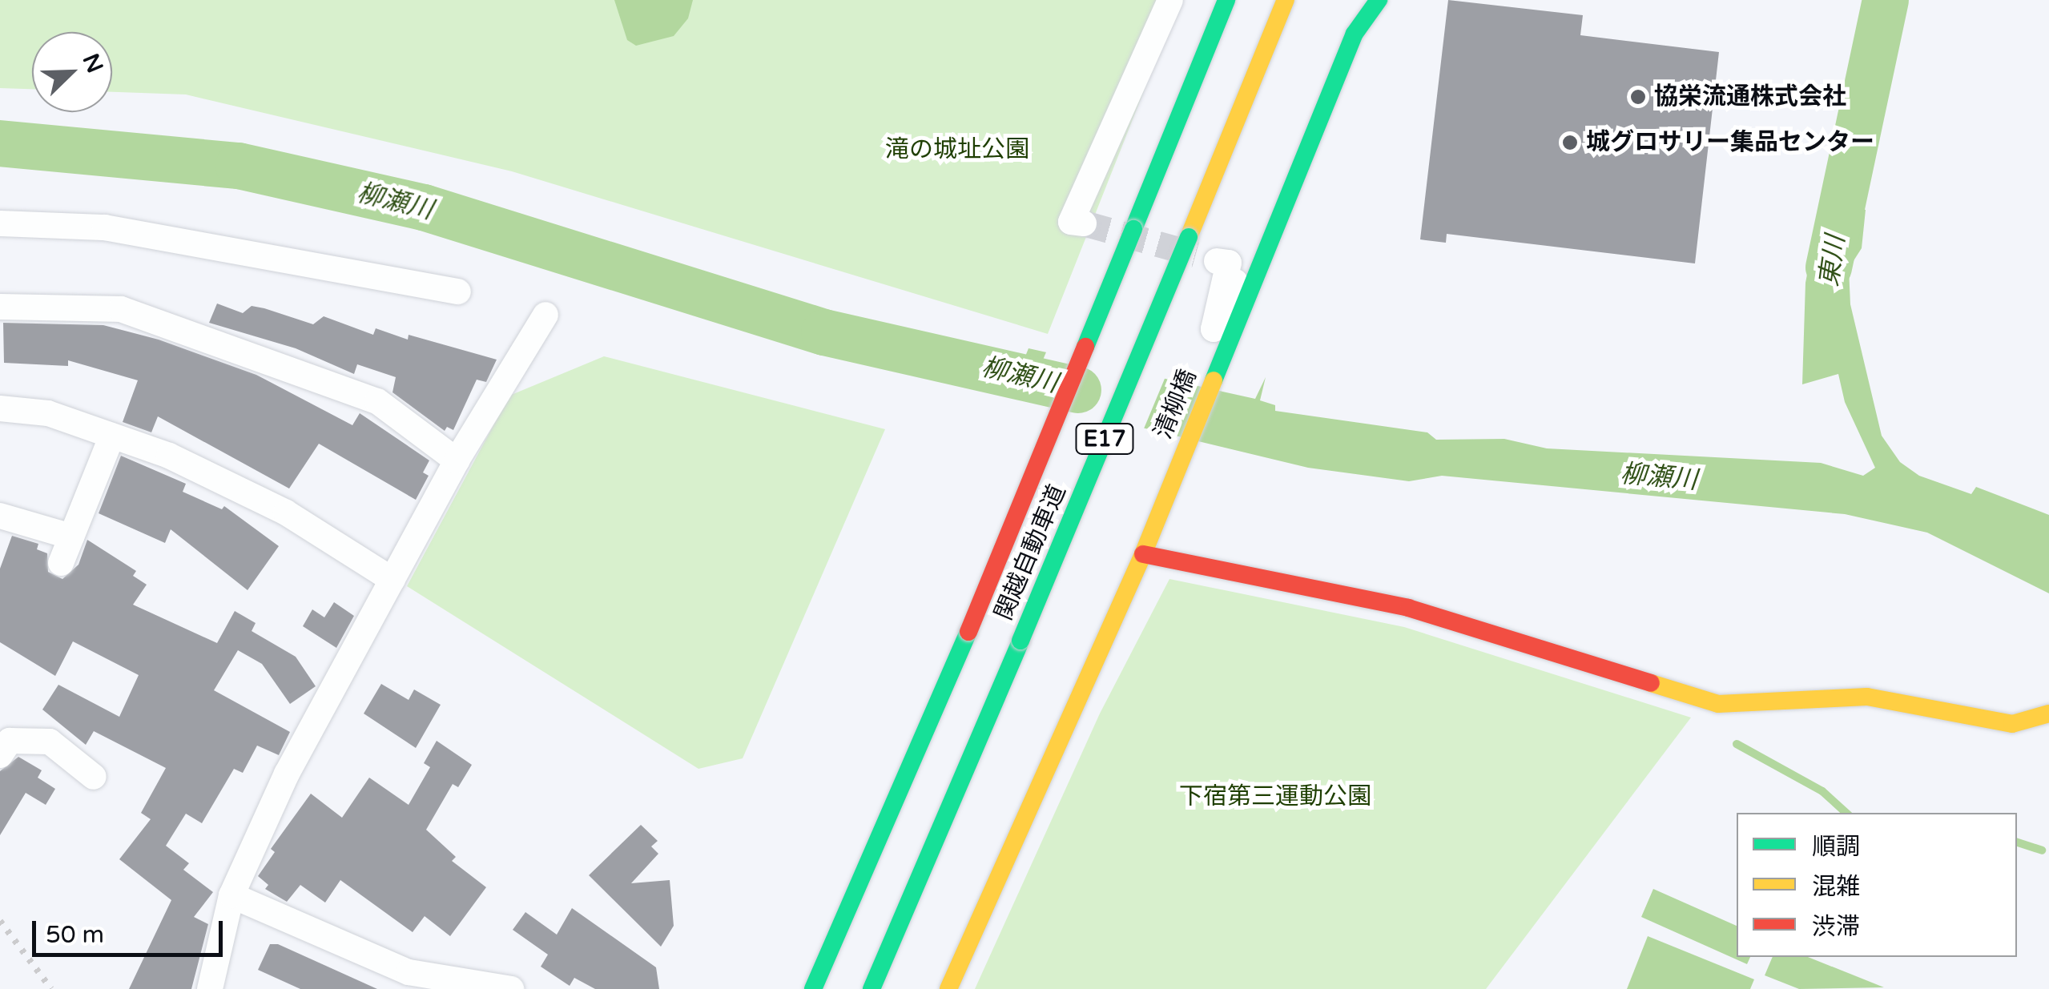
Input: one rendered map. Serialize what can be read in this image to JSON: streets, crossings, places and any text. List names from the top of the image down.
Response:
{
  "streets": {
    "main road": ["清柳橋", "E17", "関越自動車道"]
  },
  "water": ["柳瀬川", "東川"],
  "parks": ["滝の城址公園", "下宿第三運動公園"],
  "places": ["協栄流通株式会社", "城グロサリー集品センター"],
  "legend": ["順調", "混雑", "渋滞"],
  "scale_bar": "50 m",
  "north": "top right"
}
